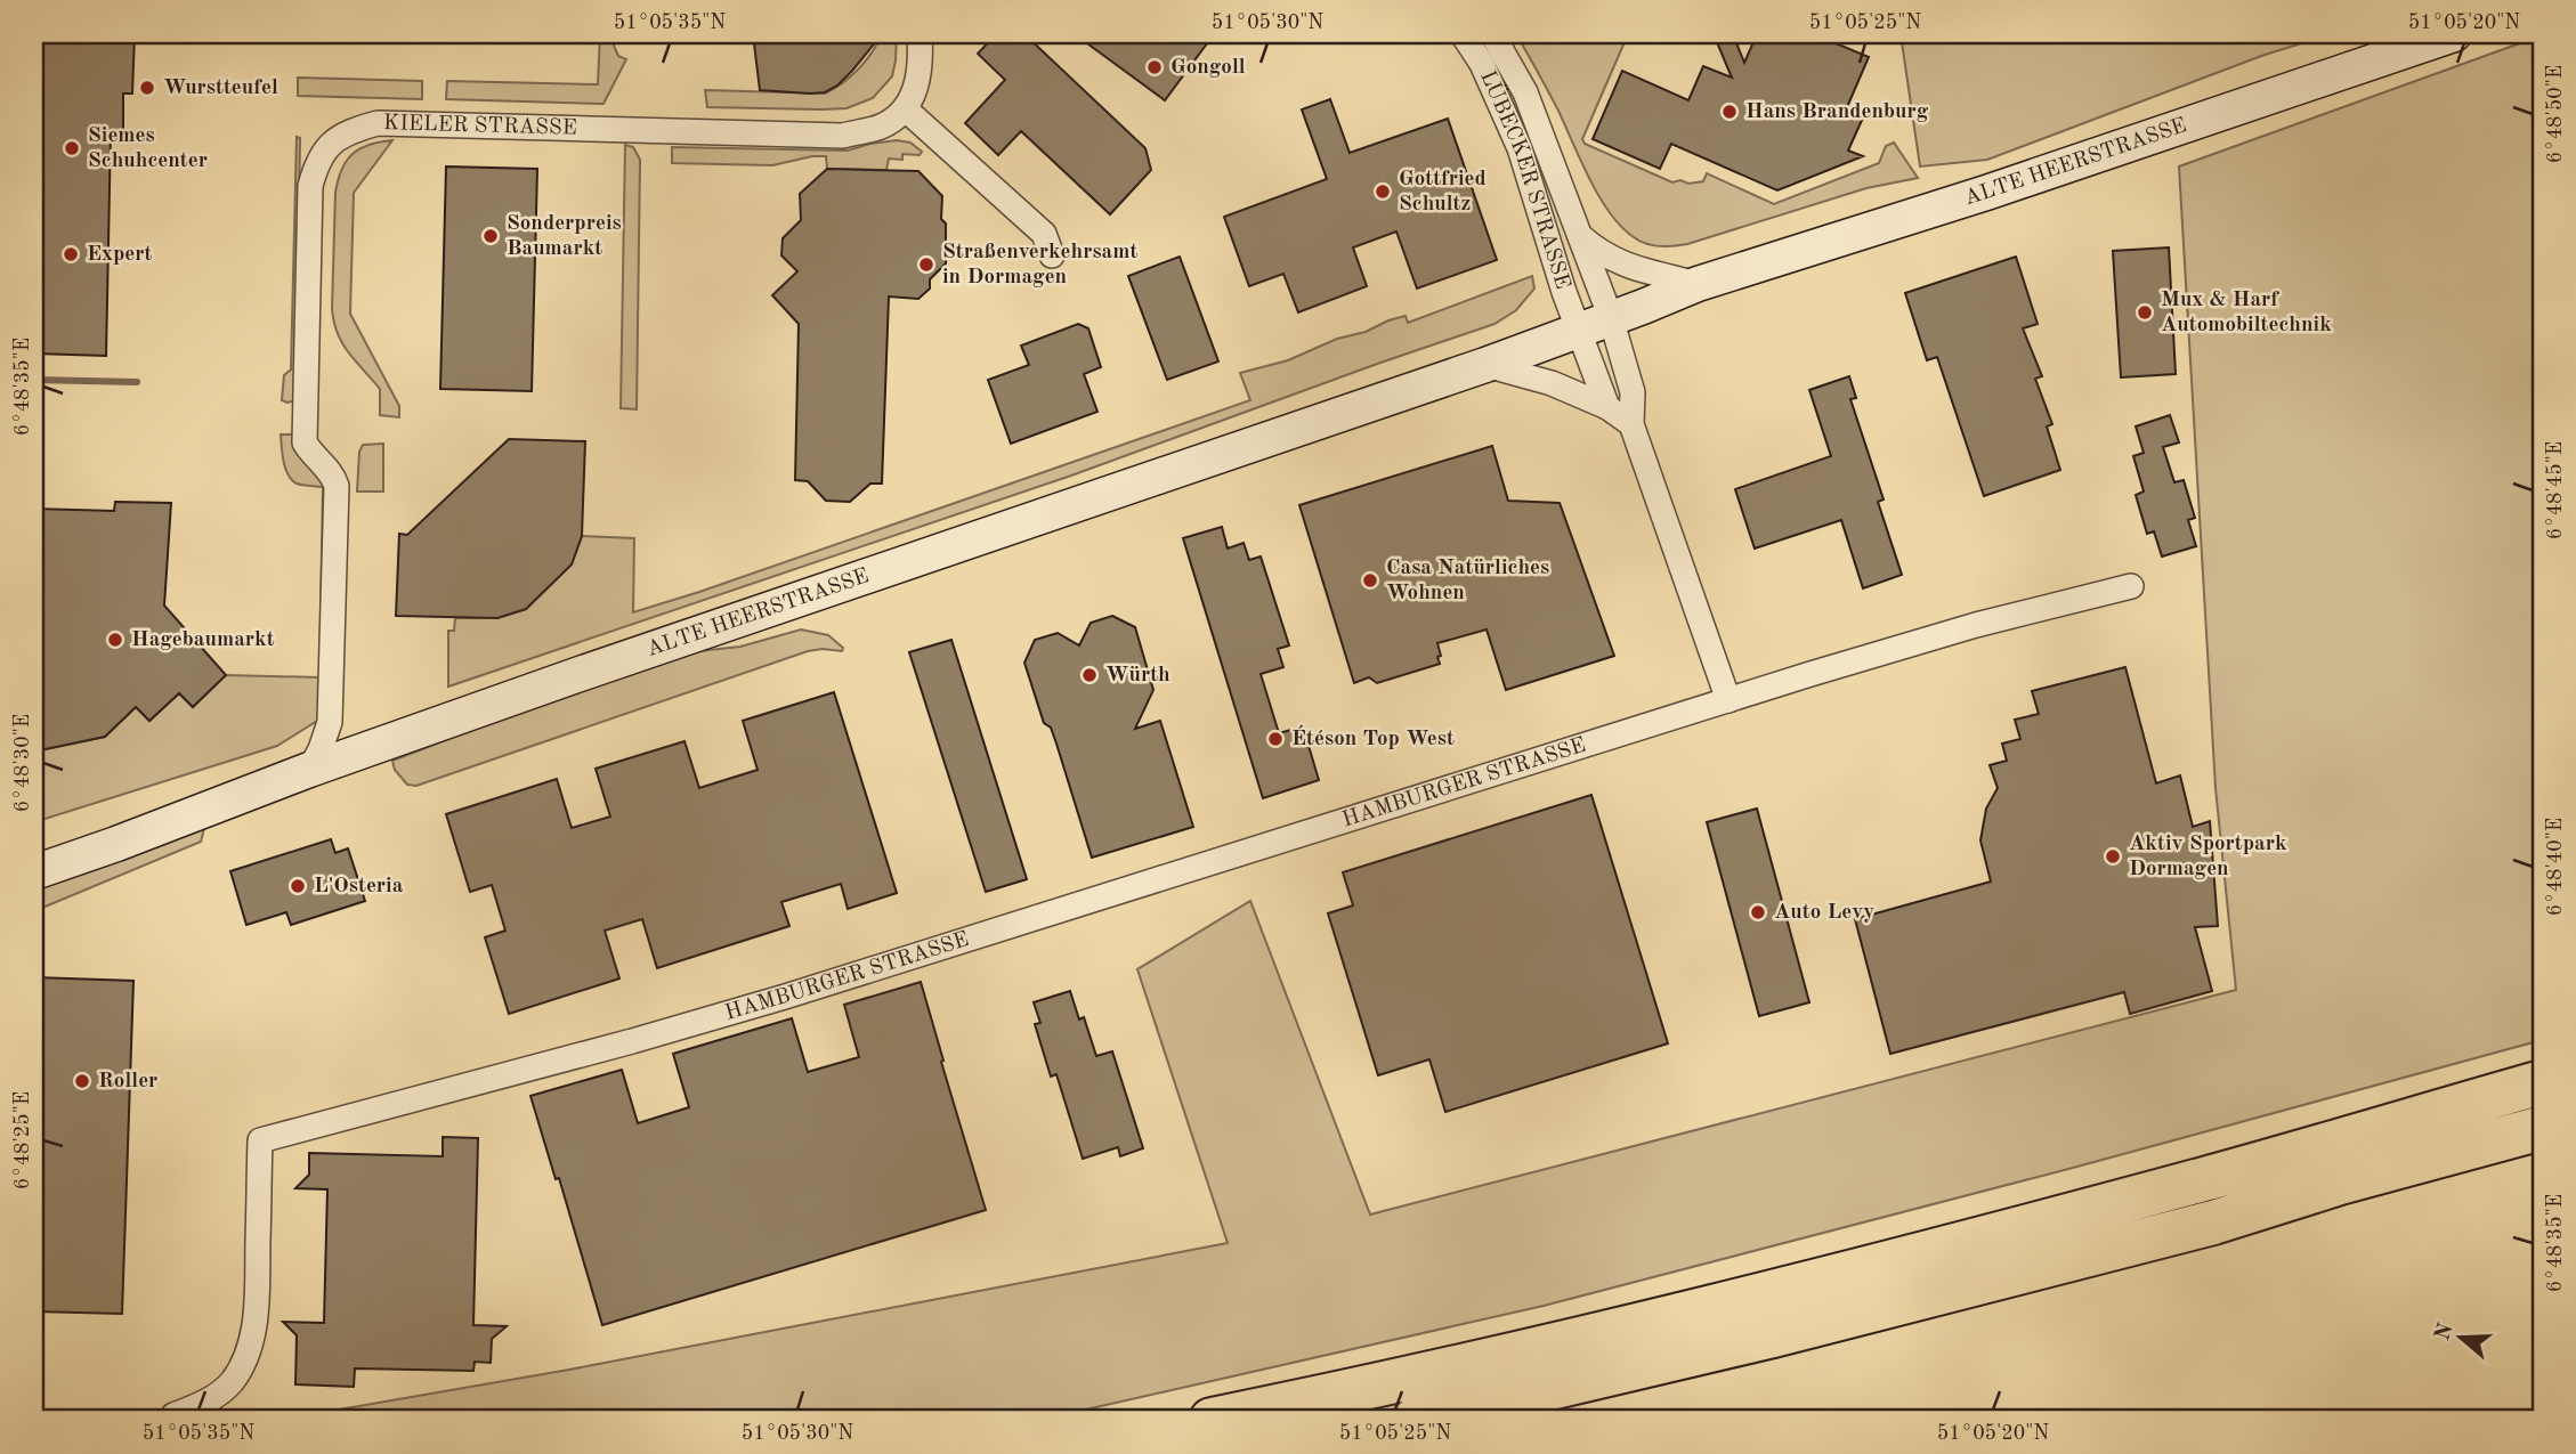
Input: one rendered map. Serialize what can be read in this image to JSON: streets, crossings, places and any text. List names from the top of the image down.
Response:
{
  "streets": {
    "street": [
      "KIELER STRASSE",
      "ALTE HEERSTRASSE",
      "LÜBECKER STRASSE",
      "HAMBURGER STRASSE"
    ]
  },
  "crossings": [
    ["KIELER STRASSE", "ALTE HEERSTRASSE"],
    ["ALTE HEERSTRASSE", "LÜBECKER STRASSE"]
  ],
  "places": [
    "Gongoll",
    "Wurstteufel",
    "Hans Brandenburg",
    "Siemes Schuhcenter",
    "Gottfried Schultz",
    "Sonderpreis Baumarkt",
    "Expert",
    "Straßenverkehrsamt in Dormagen",
    "Mux & Harf Automobiltechnik",
    "Casa Natürliches Wohnen",
    "Hagebaumarkt",
    "Würth",
    "Étéson Top West",
    "Aktiv Sportpark Dormagen",
    "L'Osteria",
    "Auto Levy",
    "Roller"
  ],
  "north": "left",
  "coordinates": [
    "51°05'35\"N",
    "51°05'30\"N",
    "51°05'25\"N",
    "51°05'20\"N",
    "6°48'50\"E",
    "6°48'35\"E",
    "6°48'45\"E",
    "6°48'30\"E",
    "6°48'40\"E",
    "6°48'25\"E"
  ]
}
